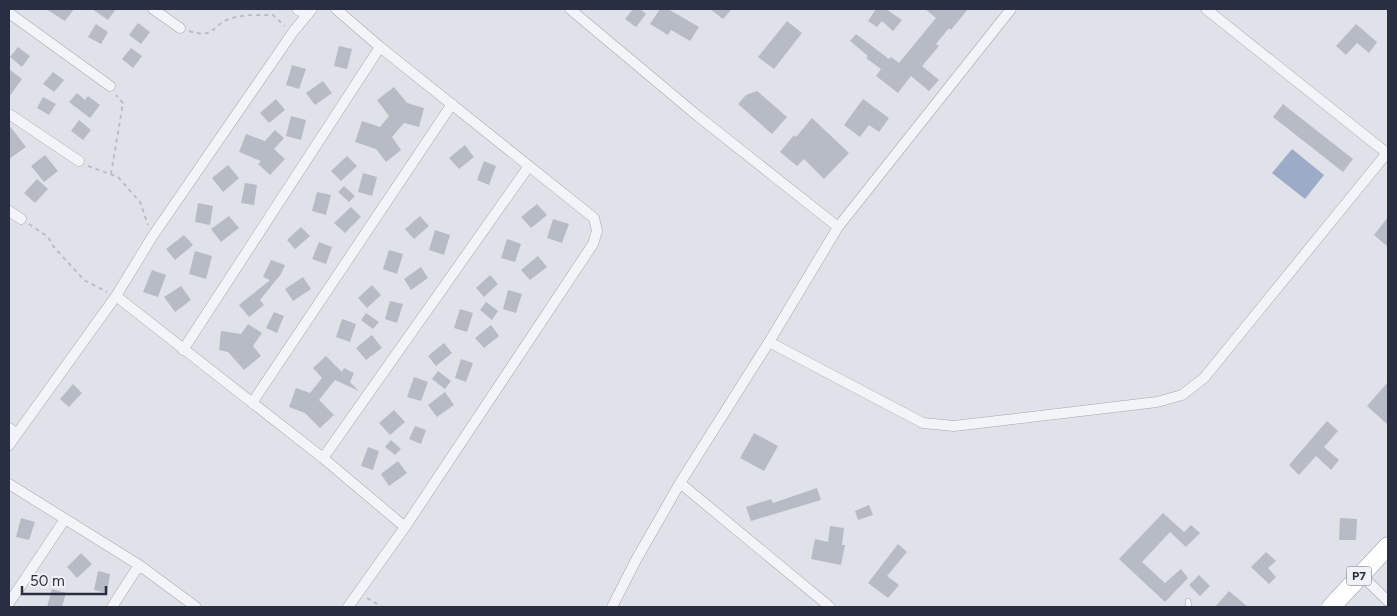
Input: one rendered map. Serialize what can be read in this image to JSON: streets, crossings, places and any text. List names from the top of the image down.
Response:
{
  "streets": {
    "highway": ["P7"]
  },
  "scale_bar": "50 m"
}
